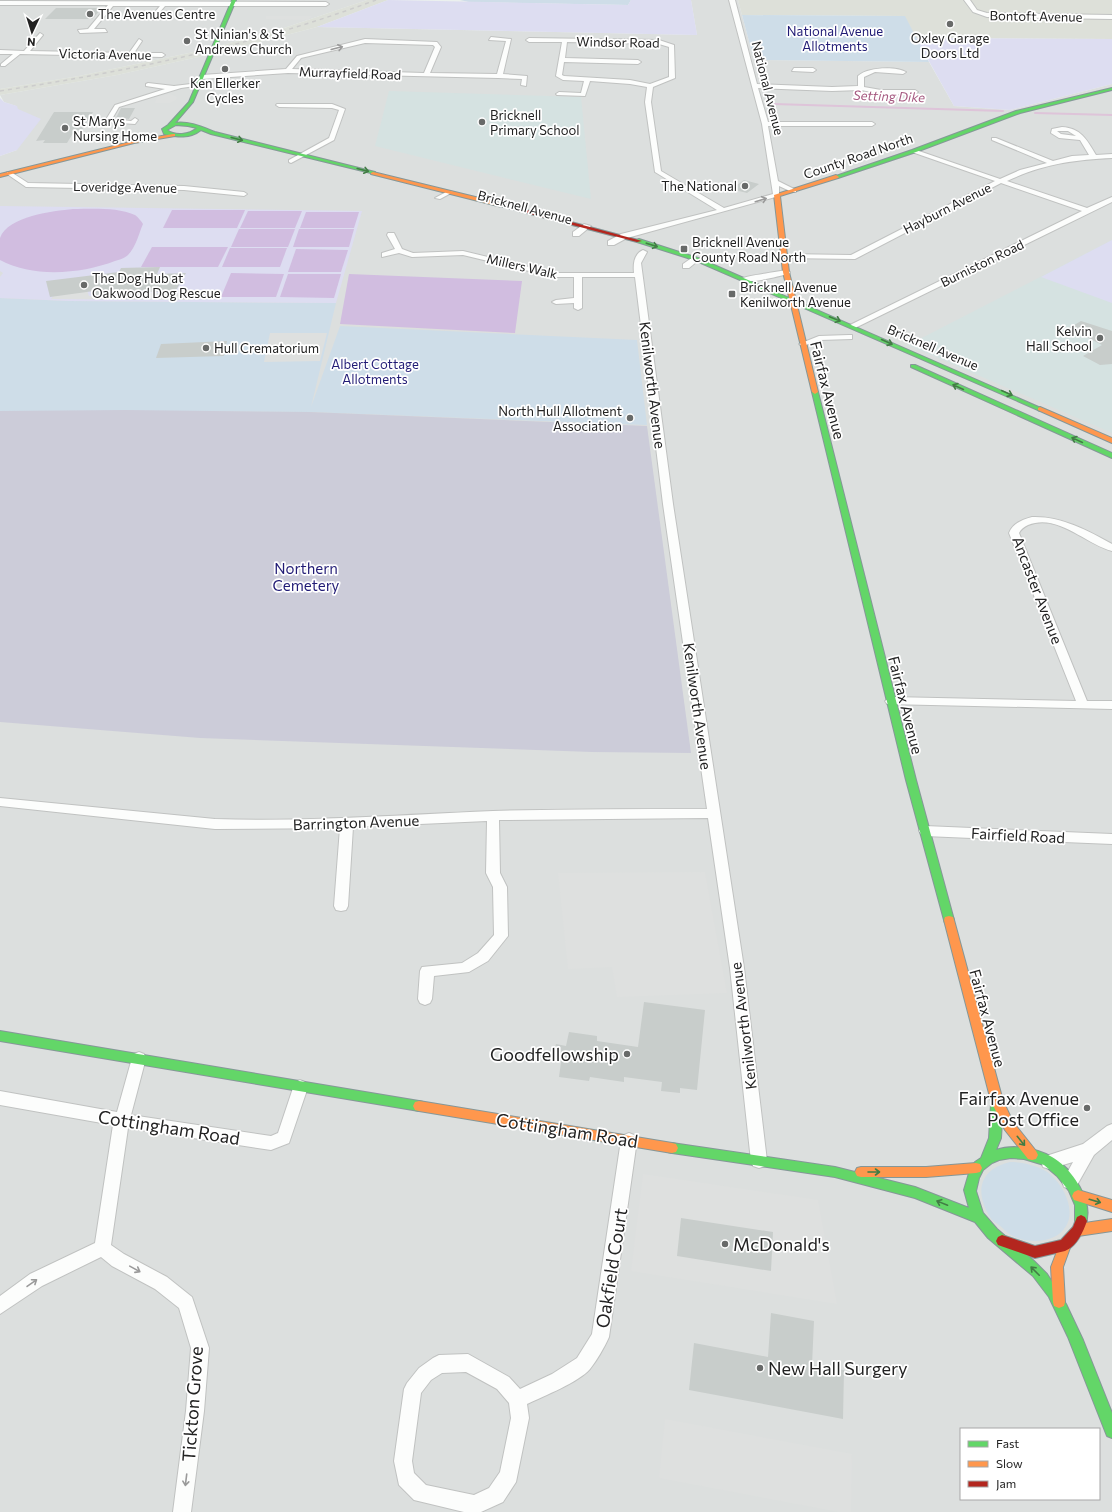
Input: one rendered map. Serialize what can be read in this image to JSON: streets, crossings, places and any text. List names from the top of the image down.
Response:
{
  "streets": {
    "street": [
      "Bontoft Avenue",
      "Windsor Road",
      "Victoria Avenue",
      "Murrayfield Road",
      "National Avenue",
      "County Road North",
      "Loveridge Avenue",
      "Bricknell Avenue",
      "Hayburn Avenue",
      "Burniston Road",
      "Millers Walk",
      "Kenilworth Avenue",
      "Fairfax Avenue",
      "Ancaster Avenue",
      "Barrington Avenue",
      "Fairfield Road",
      "Cottingham Road",
      "Oakfield Court",
      "Tickton Grove"
    ]
  },
  "crossings": [
    ["National Avenue", "County Road North"],
    ["National Avenue", "Bricknell Avenue"],
    ["National Avenue", "Hayburn Avenue"],
    ["National Avenue", "Fairfax Avenue"],
    ["County Road North", "Bricknell Avenue"],
    ["Bricknell Avenue", "Burniston Road"],
    ["Bricknell Avenue", "Kenilworth Avenue"],
    ["Millers Walk", "Kenilworth Avenue"],
    ["Kenilworth Avenue", "Barrington Avenue"],
    ["Kenilworth Avenue", "Cottingham Road"],
    ["Fairfax Avenue", "Fairfield Road"],
    ["Fairfax Avenue", "Cottingham Road"],
    ["Cottingham Road", "Oakfield Court"]
  ],
  "one_way": ["Tickton Grove"],
  "water": ["Setting Dike"],
  "parks": ["National Avenue Allotments", "Albert Cottage Allotments", "Northern Cemetery"],
  "places": {
    "other": [
      "The Avenues Centre",
      "Oxley Garage Doors Ltd",
      "St Ninian's & St Andrews Church",
      "Ken Ellerker Cycles",
      "Bricknell Primary School",
      "St Marys Nursing Home",
      "The National",
      "The Dog Hub at Oakwood Dog Rescue",
      "Kelvin Hall School",
      "Hull Crematorium",
      "North Hull Allotment Association",
      "Goodfellowship",
      "Fairfax Avenue Post Office",
      "McDonald's",
      "New Hall Surgery"
    ],
    "transit": ["Bricknell Avenue County Road North", "Bricknell Avenue Kenilworth Avenue"]
  },
  "legend": ["Fast", "Slow", "Jam"],
  "north": "bottom"
}
